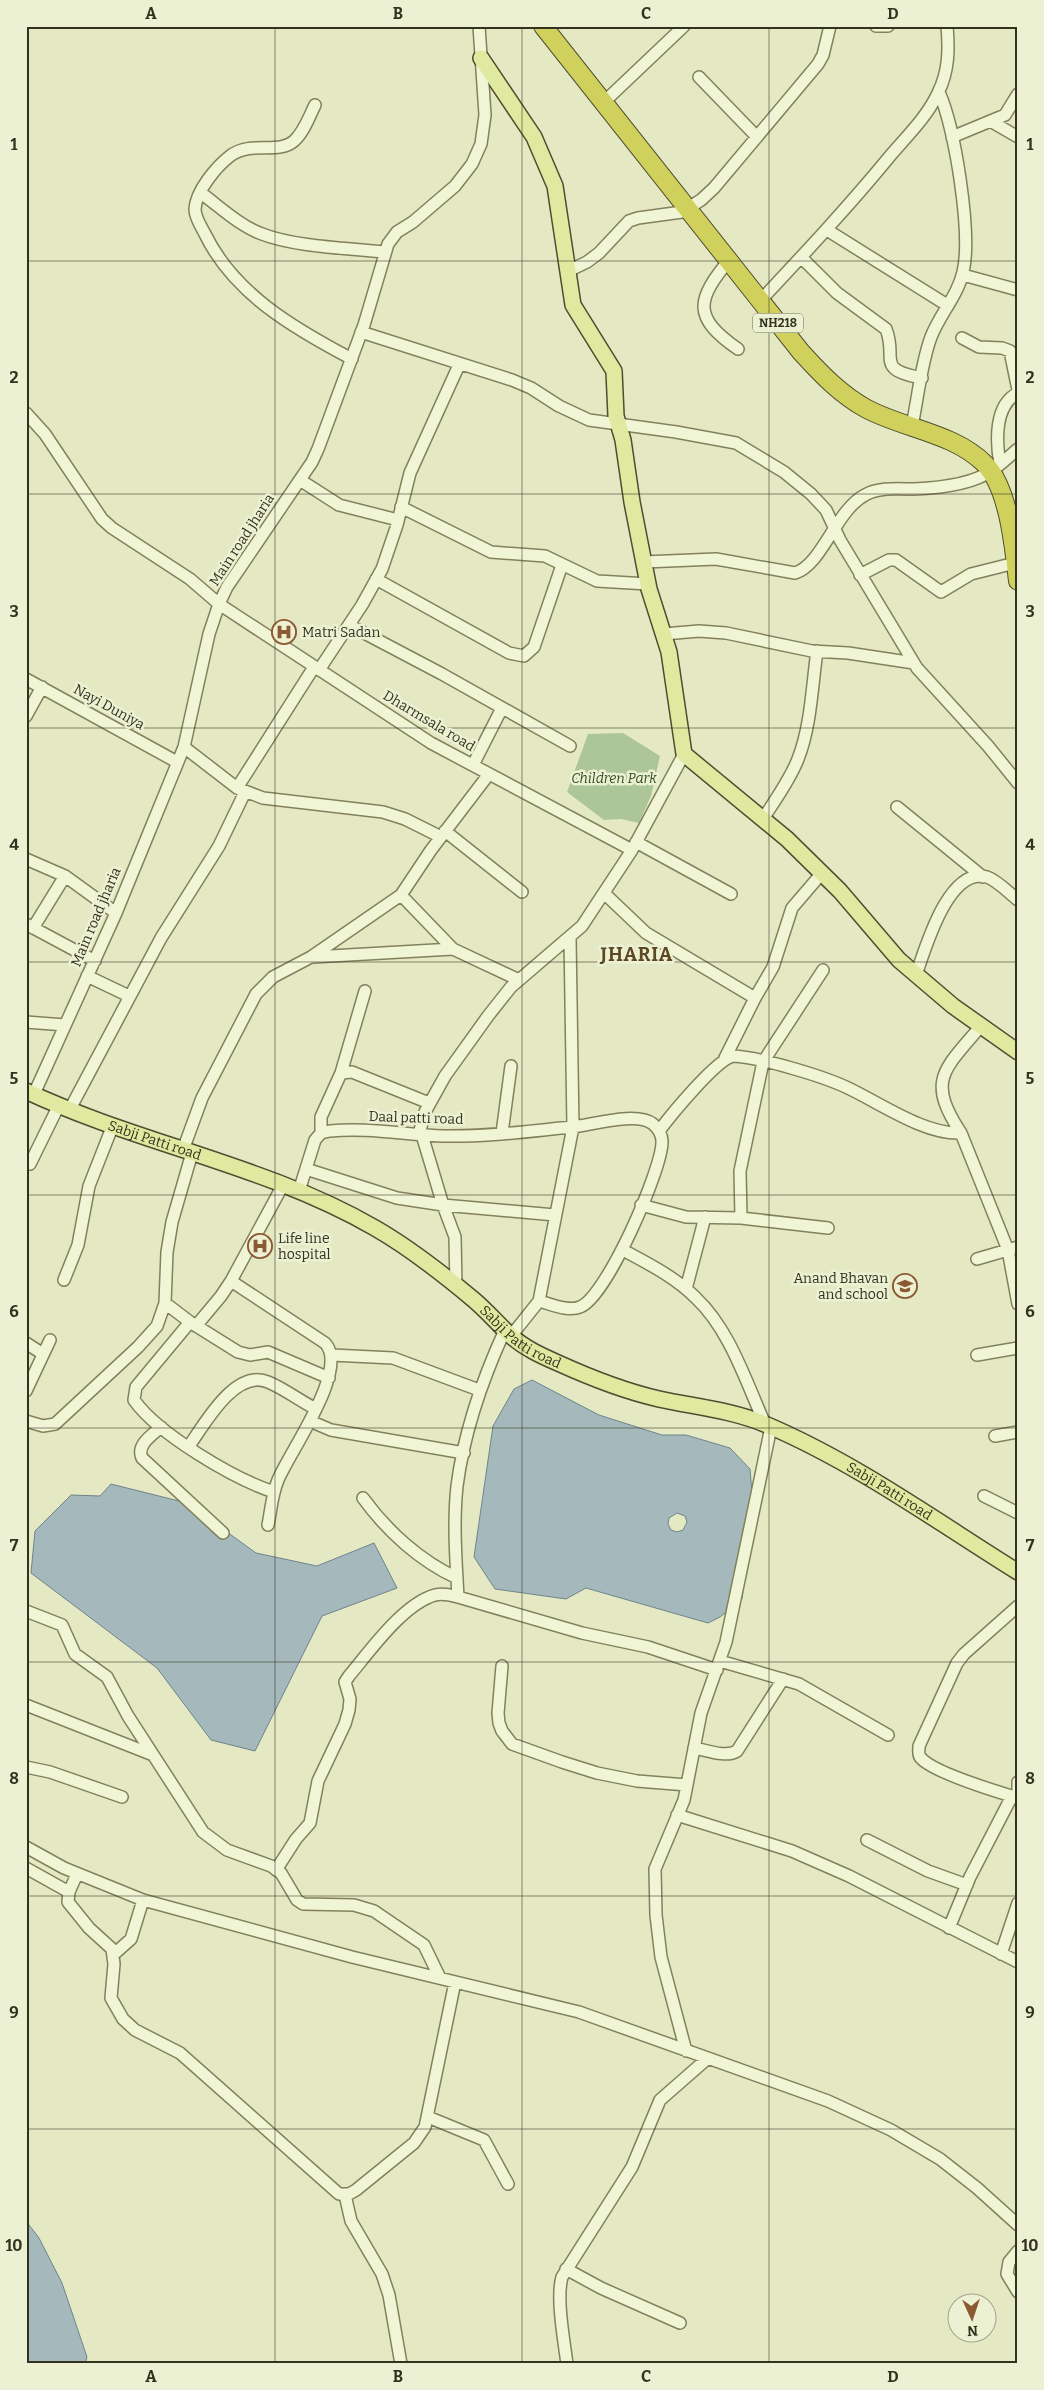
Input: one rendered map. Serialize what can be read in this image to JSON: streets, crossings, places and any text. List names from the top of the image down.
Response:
{
  "streets": {
    "highway": ["NH218"],
    "main road": ["Sabji Patti road"],
    "street": [
      "Main road jharia",
      "Nayi Duniya",
      "Dharmsala road",
      "Daal patti road"
    ]
  },
  "crossings": [
    ["Main road jharia", "Nayi Duniya"],
    ["Main road jharia", "Dharmsala road"],
    ["Main road jharia", "Sabji Patti road"]
  ],
  "districts": ["JHARIA"],
  "parks": ["Children Park"],
  "places": {
    "hospital": ["Matri Sadan", "Life line hospital"],
    "school or university": ["Anand Bhavan and school"]
  },
  "north": "bottom",
  "grid": {
    "columns": [
      "A",
      "B",
      "C",
      "D"
    ],
    "rows": [
      "1",
      "2",
      "3",
      "4",
      "5",
      "6",
      "7",
      "8",
      "9",
      "10"
    ]
  }
}
